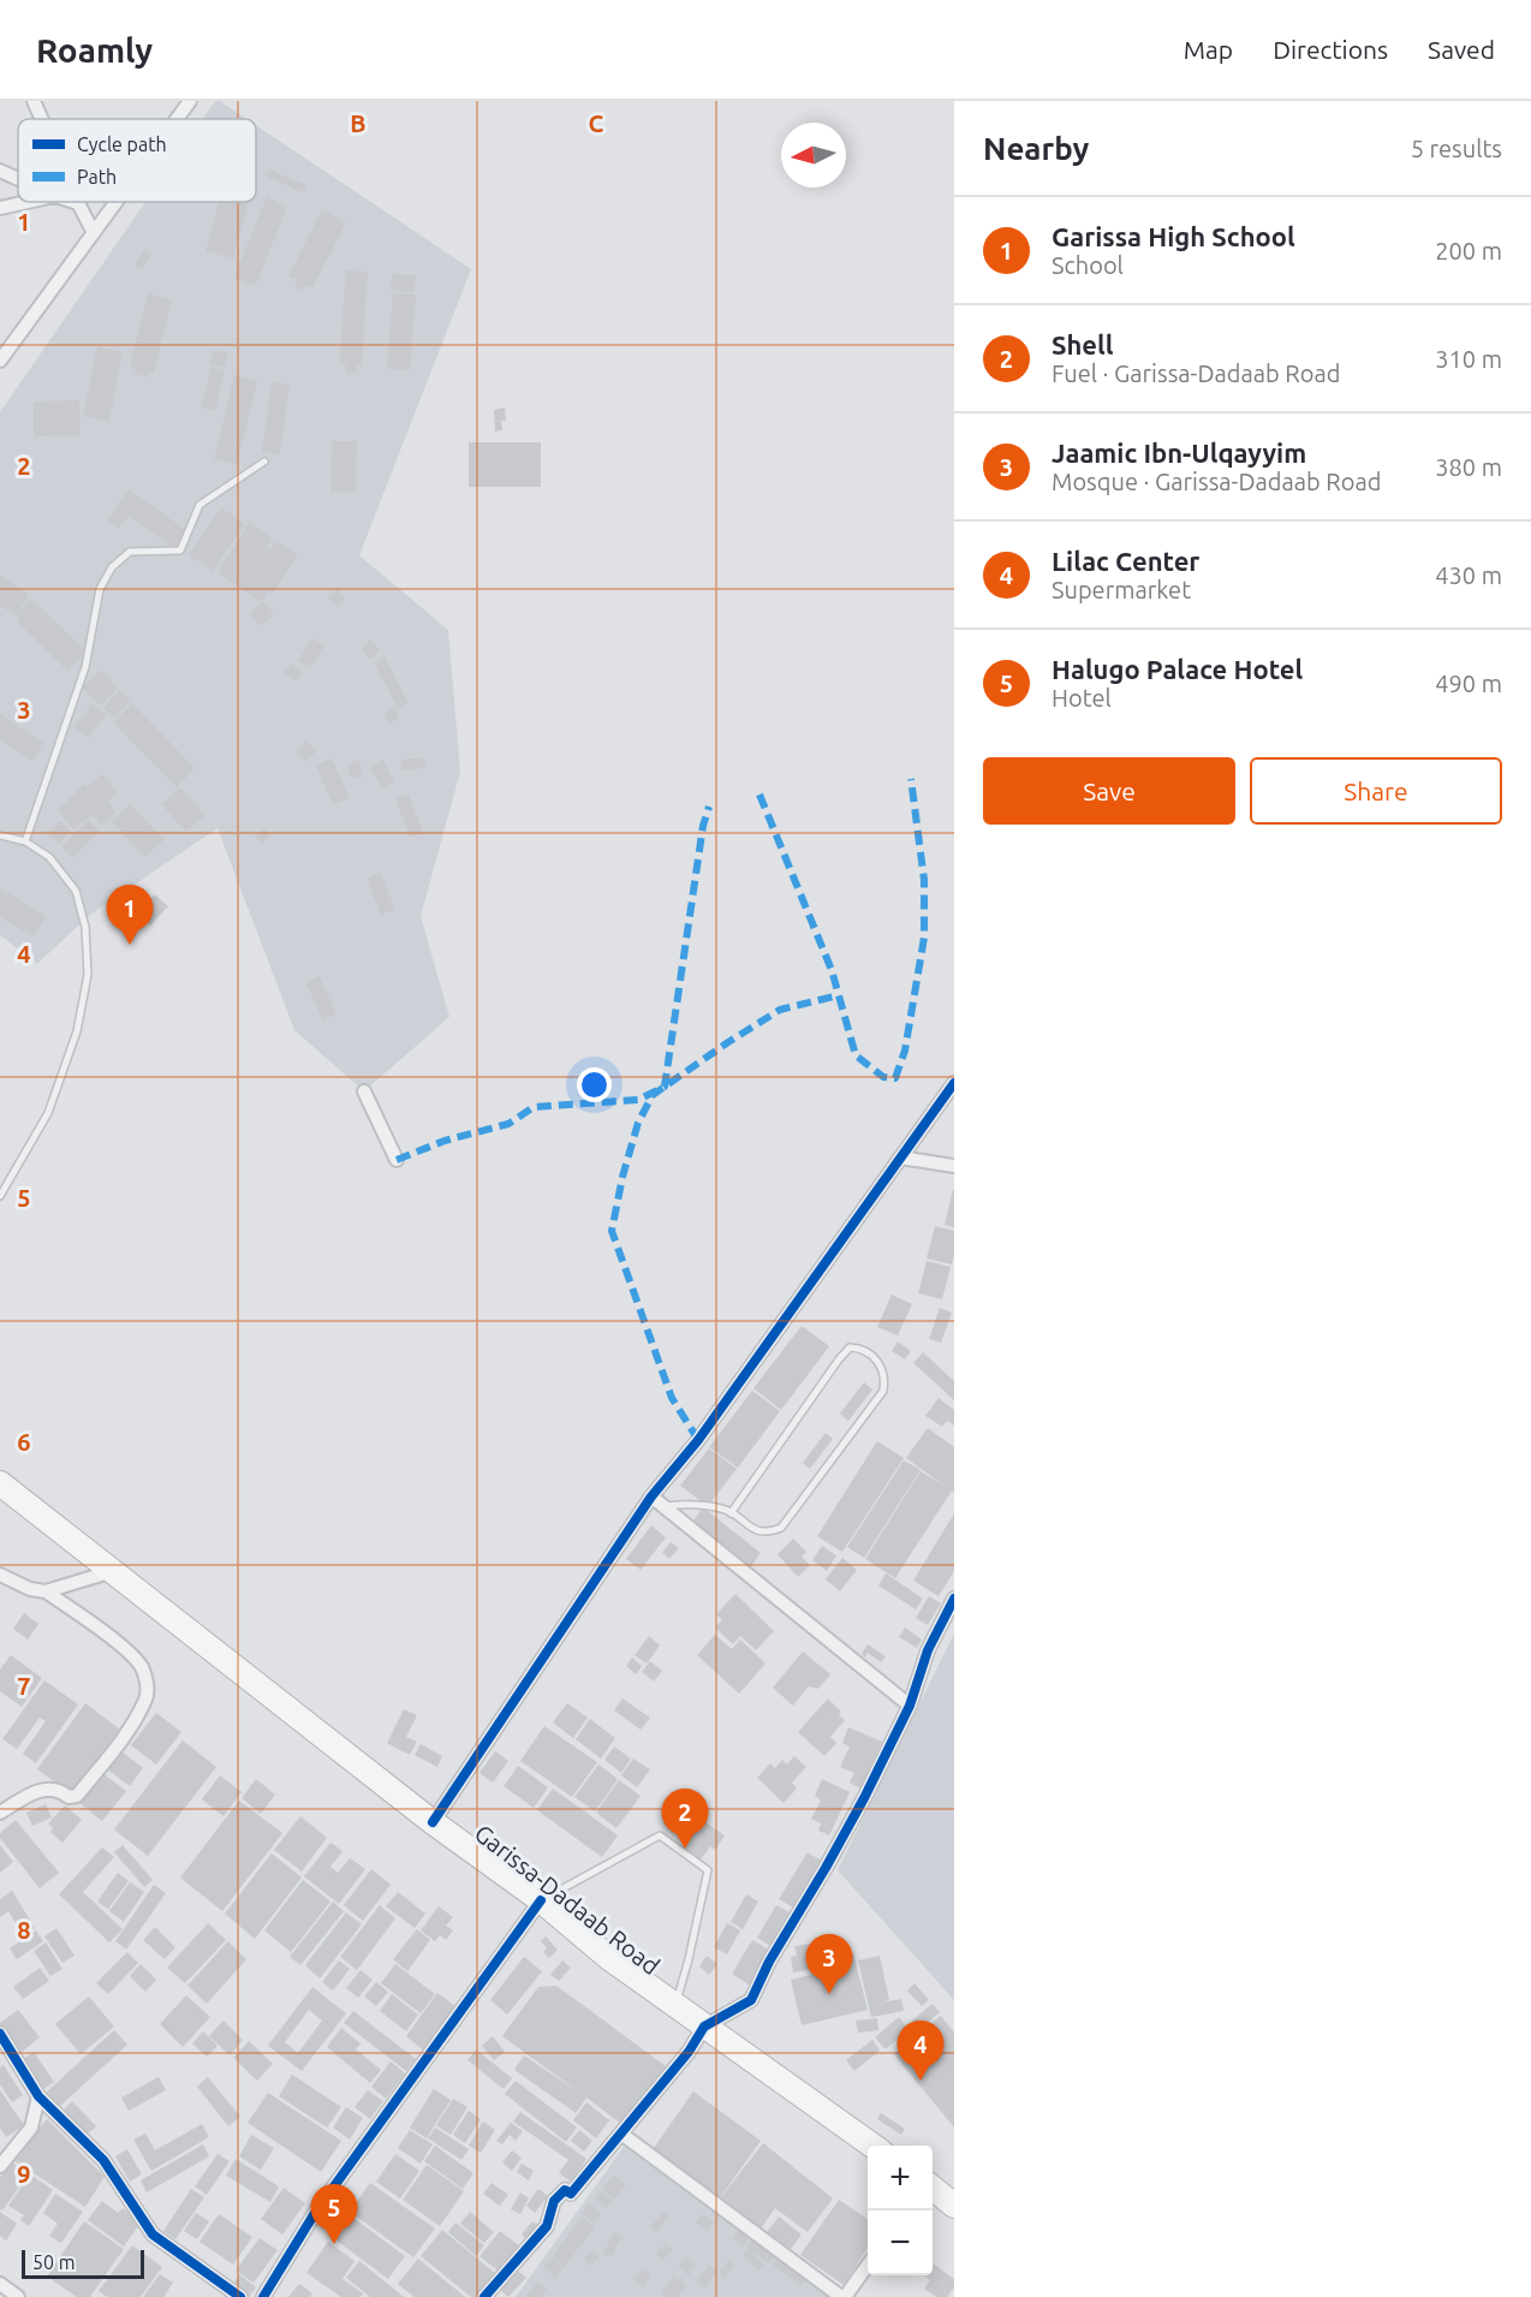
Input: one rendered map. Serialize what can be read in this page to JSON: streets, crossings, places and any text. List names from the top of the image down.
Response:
{
  "streets": {
    "highway": ["Garissa-Dadaab Road"]
  },
  "legend": ["Cycle path", "Path"],
  "scale_bar": "50 m",
  "north": "left",
  "page": {
    "header": "Roamly",
    "nav": ["Map", "Directions", "Saved"],
    "heading": ["Nearby", "5 results"],
    "list": [
      {
        "mark": "1",
        "name": "Garissa High School",
        "note": "School",
        "value": "200 m"
      },
      {
        "mark": "2",
        "name": "Shell",
        "note": "Fuel · Garissa-Dadaab Road",
        "value": "310 m"
      },
      {
        "mark": "3",
        "name": "Jaamic Ibn-Ulqayyim",
        "note": "Mosque · Garissa-Dadaab Road",
        "value": "380 m"
      },
      {
        "mark": "4",
        "name": "Lilac Center",
        "note": "Supermarket",
        "value": "430 m"
      },
      {
        "mark": "5",
        "name": "Halugo Palace Hotel",
        "note": "Hotel",
        "value": "490 m"
      }
    ],
    "buttons": ["Save", "Share"],
    "pins": [
      "1",
      "2",
      "3",
      "4",
      "5"
    ],
    "map_buttons": ["+", "−"],
    "scale": "50 m"
  },
  "grid": {
    "columns": ["B", "C"],
    "rows": [
      "1",
      "2",
      "3",
      "4",
      "5",
      "6",
      "7",
      "8",
      "9"
    ]
  }
}
